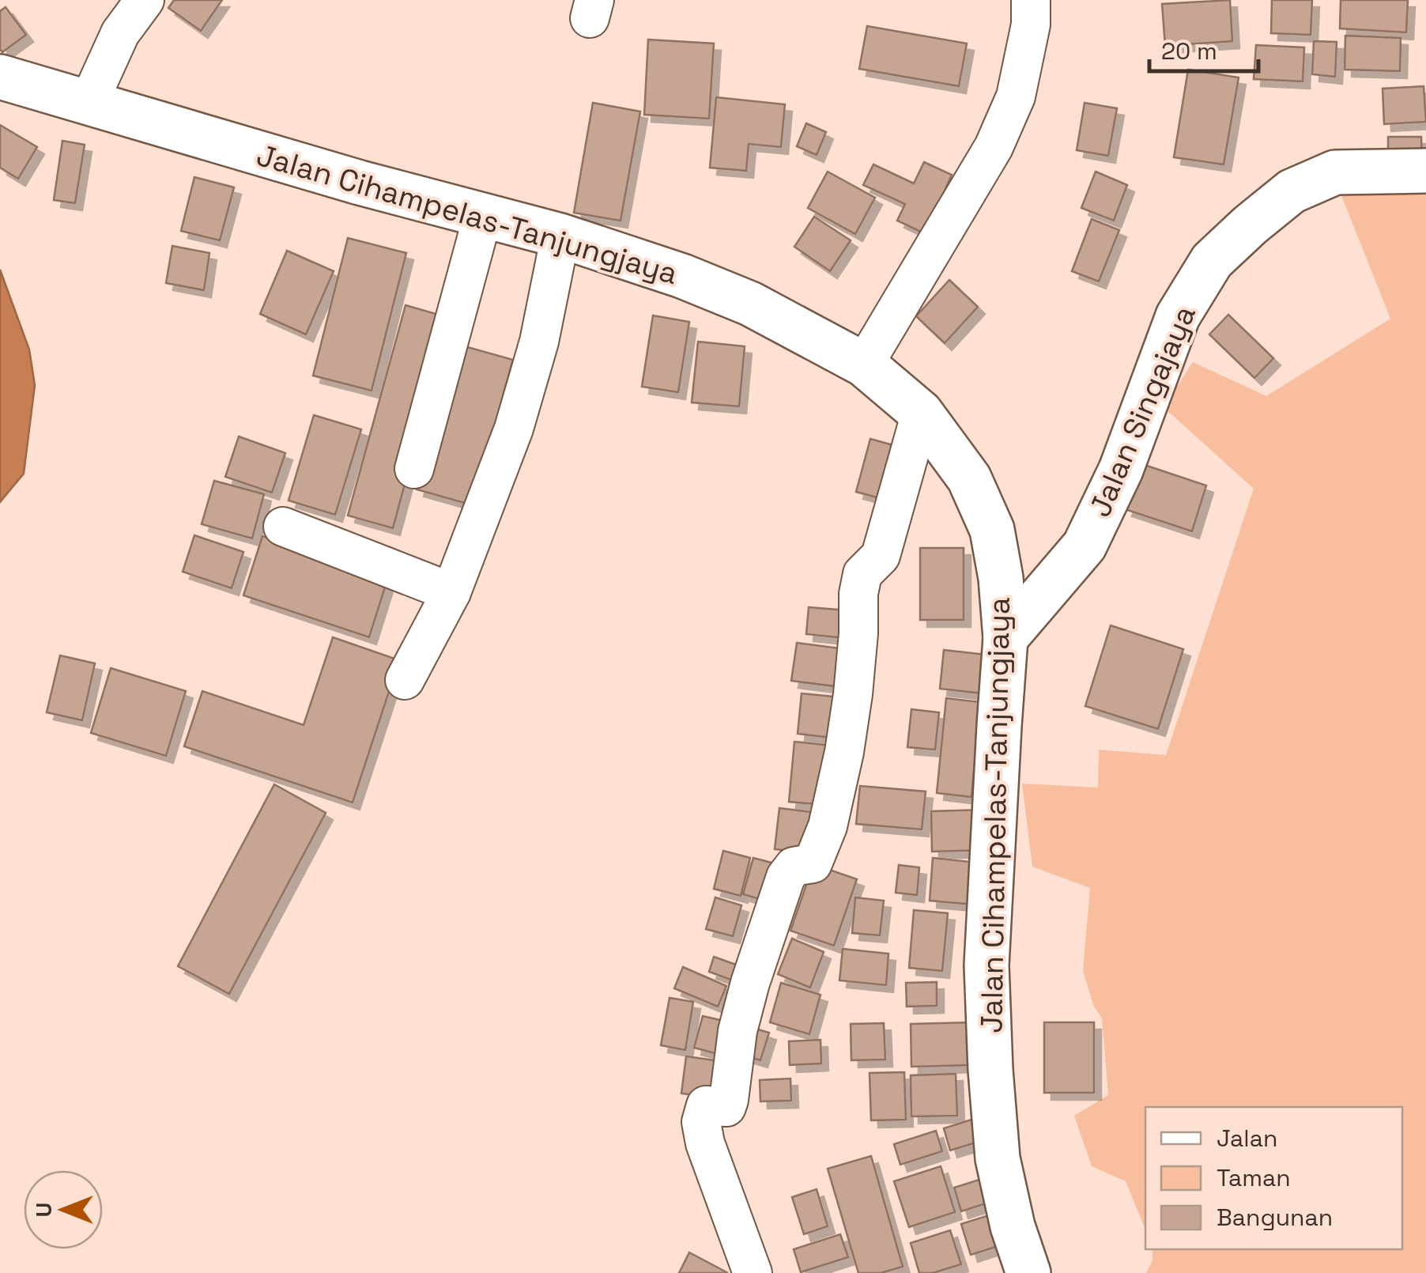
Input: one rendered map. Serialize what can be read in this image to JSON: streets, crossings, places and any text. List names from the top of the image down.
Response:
{
  "streets": {
    "main road": ["Jalan Cihampelas-Tanjungjaya", "Jalan Singajaya"]
  },
  "crossings": [
    ["Jalan Cihampelas-Tanjungjaya", "Jalan Singajaya"]
  ],
  "legend": ["Jalan", "Taman", "Bangunan"],
  "scale_bar": "20 m",
  "north": "left"
}
